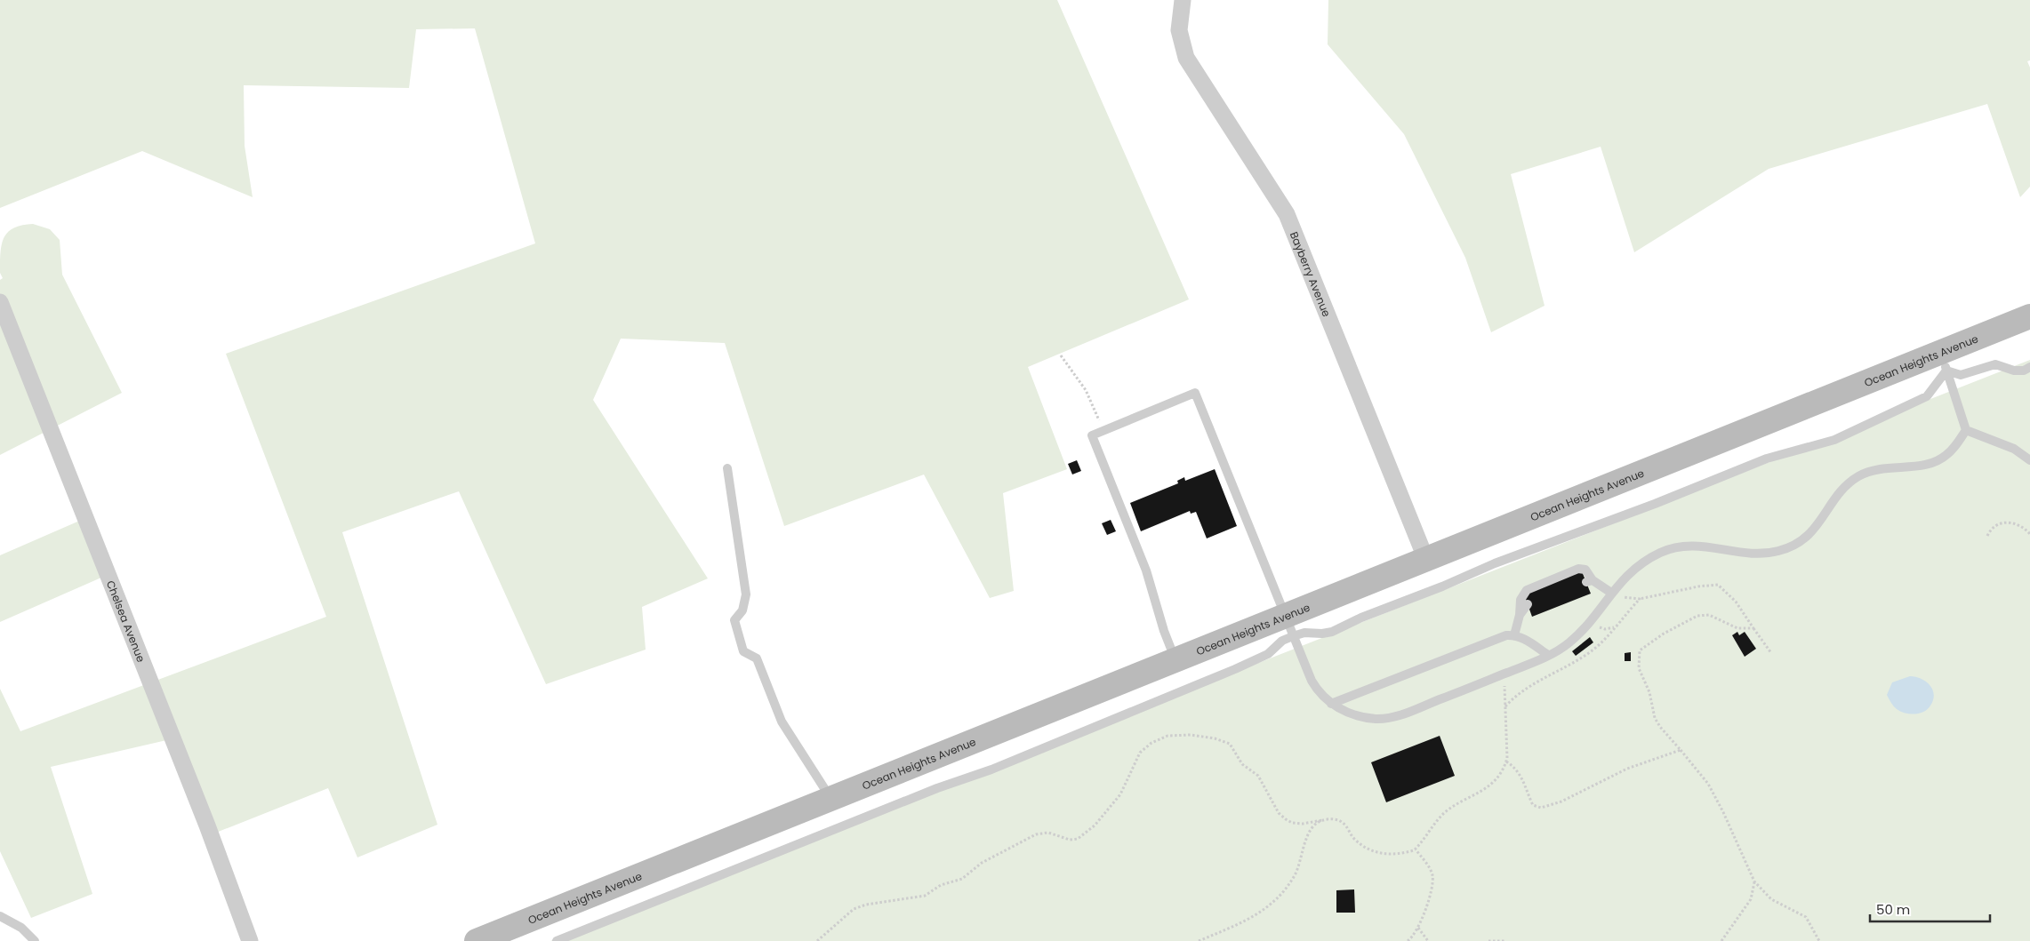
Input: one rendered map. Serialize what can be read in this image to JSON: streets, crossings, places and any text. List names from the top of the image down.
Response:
{
  "streets": {
    "main road": ["Ocean Heights Avenue"],
    "street": ["Bayberry Avenue", "Chelsea Avenue"]
  },
  "crossings": [
    ["Bayberry Avenue", "Ocean Heights Avenue"]
  ],
  "scale_bar": "50 m"
}
